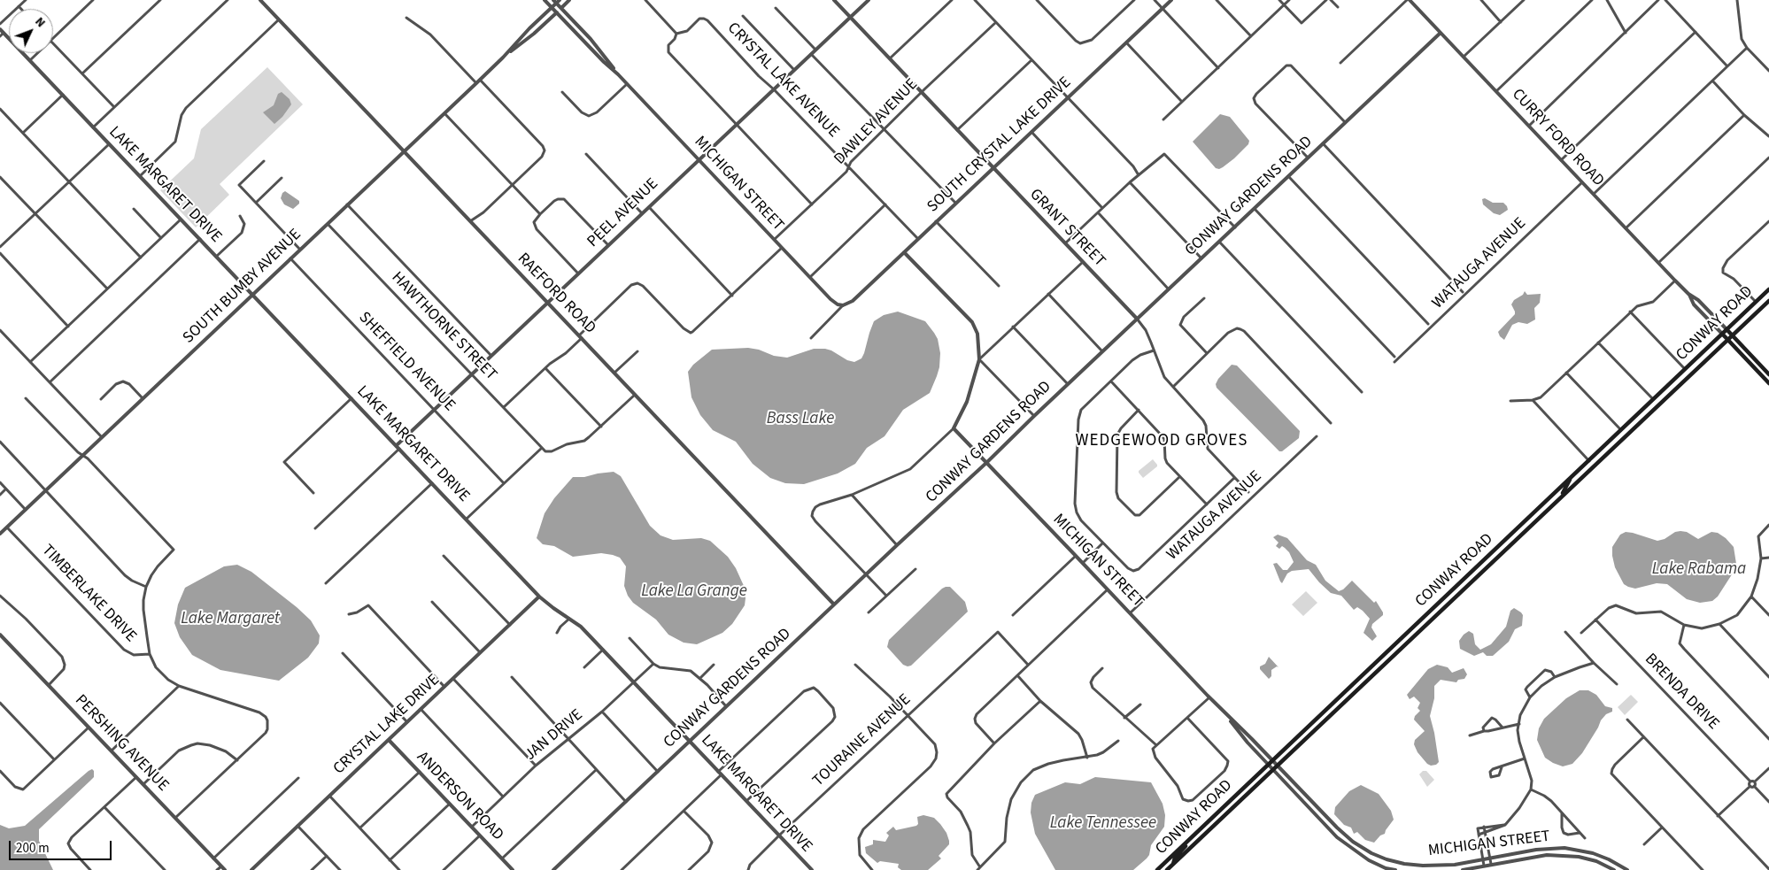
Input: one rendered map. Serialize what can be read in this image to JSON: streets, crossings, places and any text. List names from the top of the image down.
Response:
{
  "streets": {
    "main road": ["CURRY FORD ROAD", "CONWAY ROAD"],
    "street": [
      "CRYSTAL LAKE AVENUE",
      "DAWLEY AVENUE",
      "SOUTH CRYSTAL LAKE DRIVE",
      "MICHIGAN STREET",
      "LAKE MARGARET DRIVE",
      "CONWAY GARDENS ROAD",
      "PEEL AVENUE",
      "GRANT STREET",
      "WATAUGA AVENUE",
      "SOUTH BUMBY AVENUE",
      "RAEFORD ROAD",
      "HAWTHORNE STREET",
      "SHEFFIELD AVENUE",
      "TIMBERLAKE DRIVE",
      "BRENDA DRIVE",
      "CRYSTAL LAKE DRIVE",
      "JAN DRIVE",
      "TOURAINE AVENUE",
      "PERSHING AVENUE",
      "ANDERSON ROAD"
    ]
  },
  "crossings": [
    ["CRYSTAL LAKE AVENUE", "DAWLEY AVENUE"],
    ["CRYSTAL LAKE AVENUE", "SOUTH CRYSTAL LAKE DRIVE"],
    ["CRYSTAL LAKE AVENUE", "PEEL AVENUE"],
    ["DAWLEY AVENUE", "MICHIGAN STREET"],
    ["DAWLEY AVENUE", "GRANT STREET"],
    ["CURRY FORD ROAD", "CONWAY GARDENS ROAD"],
    ["CURRY FORD ROAD", "WATAUGA AVENUE"],
    ["CURRY FORD ROAD", "CONWAY ROAD"],
    ["SOUTH CRYSTAL LAKE DRIVE", "MICHIGAN STREET"],
    ["SOUTH CRYSTAL LAKE DRIVE", "GRANT STREET"],
    ["MICHIGAN STREET", "CONWAY GARDENS ROAD"],
    ["MICHIGAN STREET", "PEEL AVENUE"],
    ["MICHIGAN STREET", "WATAUGA AVENUE"],
    ["MICHIGAN STREET", "SOUTH BUMBY AVENUE"],
    ["MICHIGAN STREET", "CONWAY ROAD"],
    ["LAKE MARGARET DRIVE", "CONWAY GARDENS ROAD"],
    ["LAKE MARGARET DRIVE", "PEEL AVENUE"],
    ["LAKE MARGARET DRIVE", "SOUTH BUMBY AVENUE"],
    ["LAKE MARGARET DRIVE", "CRYSTAL LAKE DRIVE"],
    ["LAKE MARGARET DRIVE", "JAN DRIVE"],
    ["LAKE MARGARET DRIVE", "TOURAINE AVENUE"],
    ["CONWAY GARDENS ROAD", "GRANT STREET"],
    ["CONWAY GARDENS ROAD", "RAEFORD ROAD"],
    ["PEEL AVENUE", "GRANT STREET"],
    ["PEEL AVENUE", "RAEFORD ROAD"],
    ["PEEL AVENUE", "HAWTHORNE STREET"],
    ["PEEL AVENUE", "SHEFFIELD AVENUE"],
    ["SOUTH BUMBY AVENUE", "RAEFORD ROAD"],
    ["SOUTH BUMBY AVENUE", "HAWTHORNE STREET"],
    ["SOUTH BUMBY AVENUE", "SHEFFIELD AVENUE"],
    ["SOUTH BUMBY AVENUE", "TIMBERLAKE DRIVE"],
    ["CRYSTAL LAKE DRIVE", "ANDERSON ROAD"],
    ["JAN DRIVE", "ANDERSON ROAD"]
  ],
  "districts": ["WEDGEWOOD GROVES"],
  "water": [
    "Bass Lake",
    "Lake Rabama",
    "Lake La Grange",
    "Lake Margaret",
    "Lake Tennessee"
  ],
  "scale_bar": "200 m",
  "north": "top right"
}
